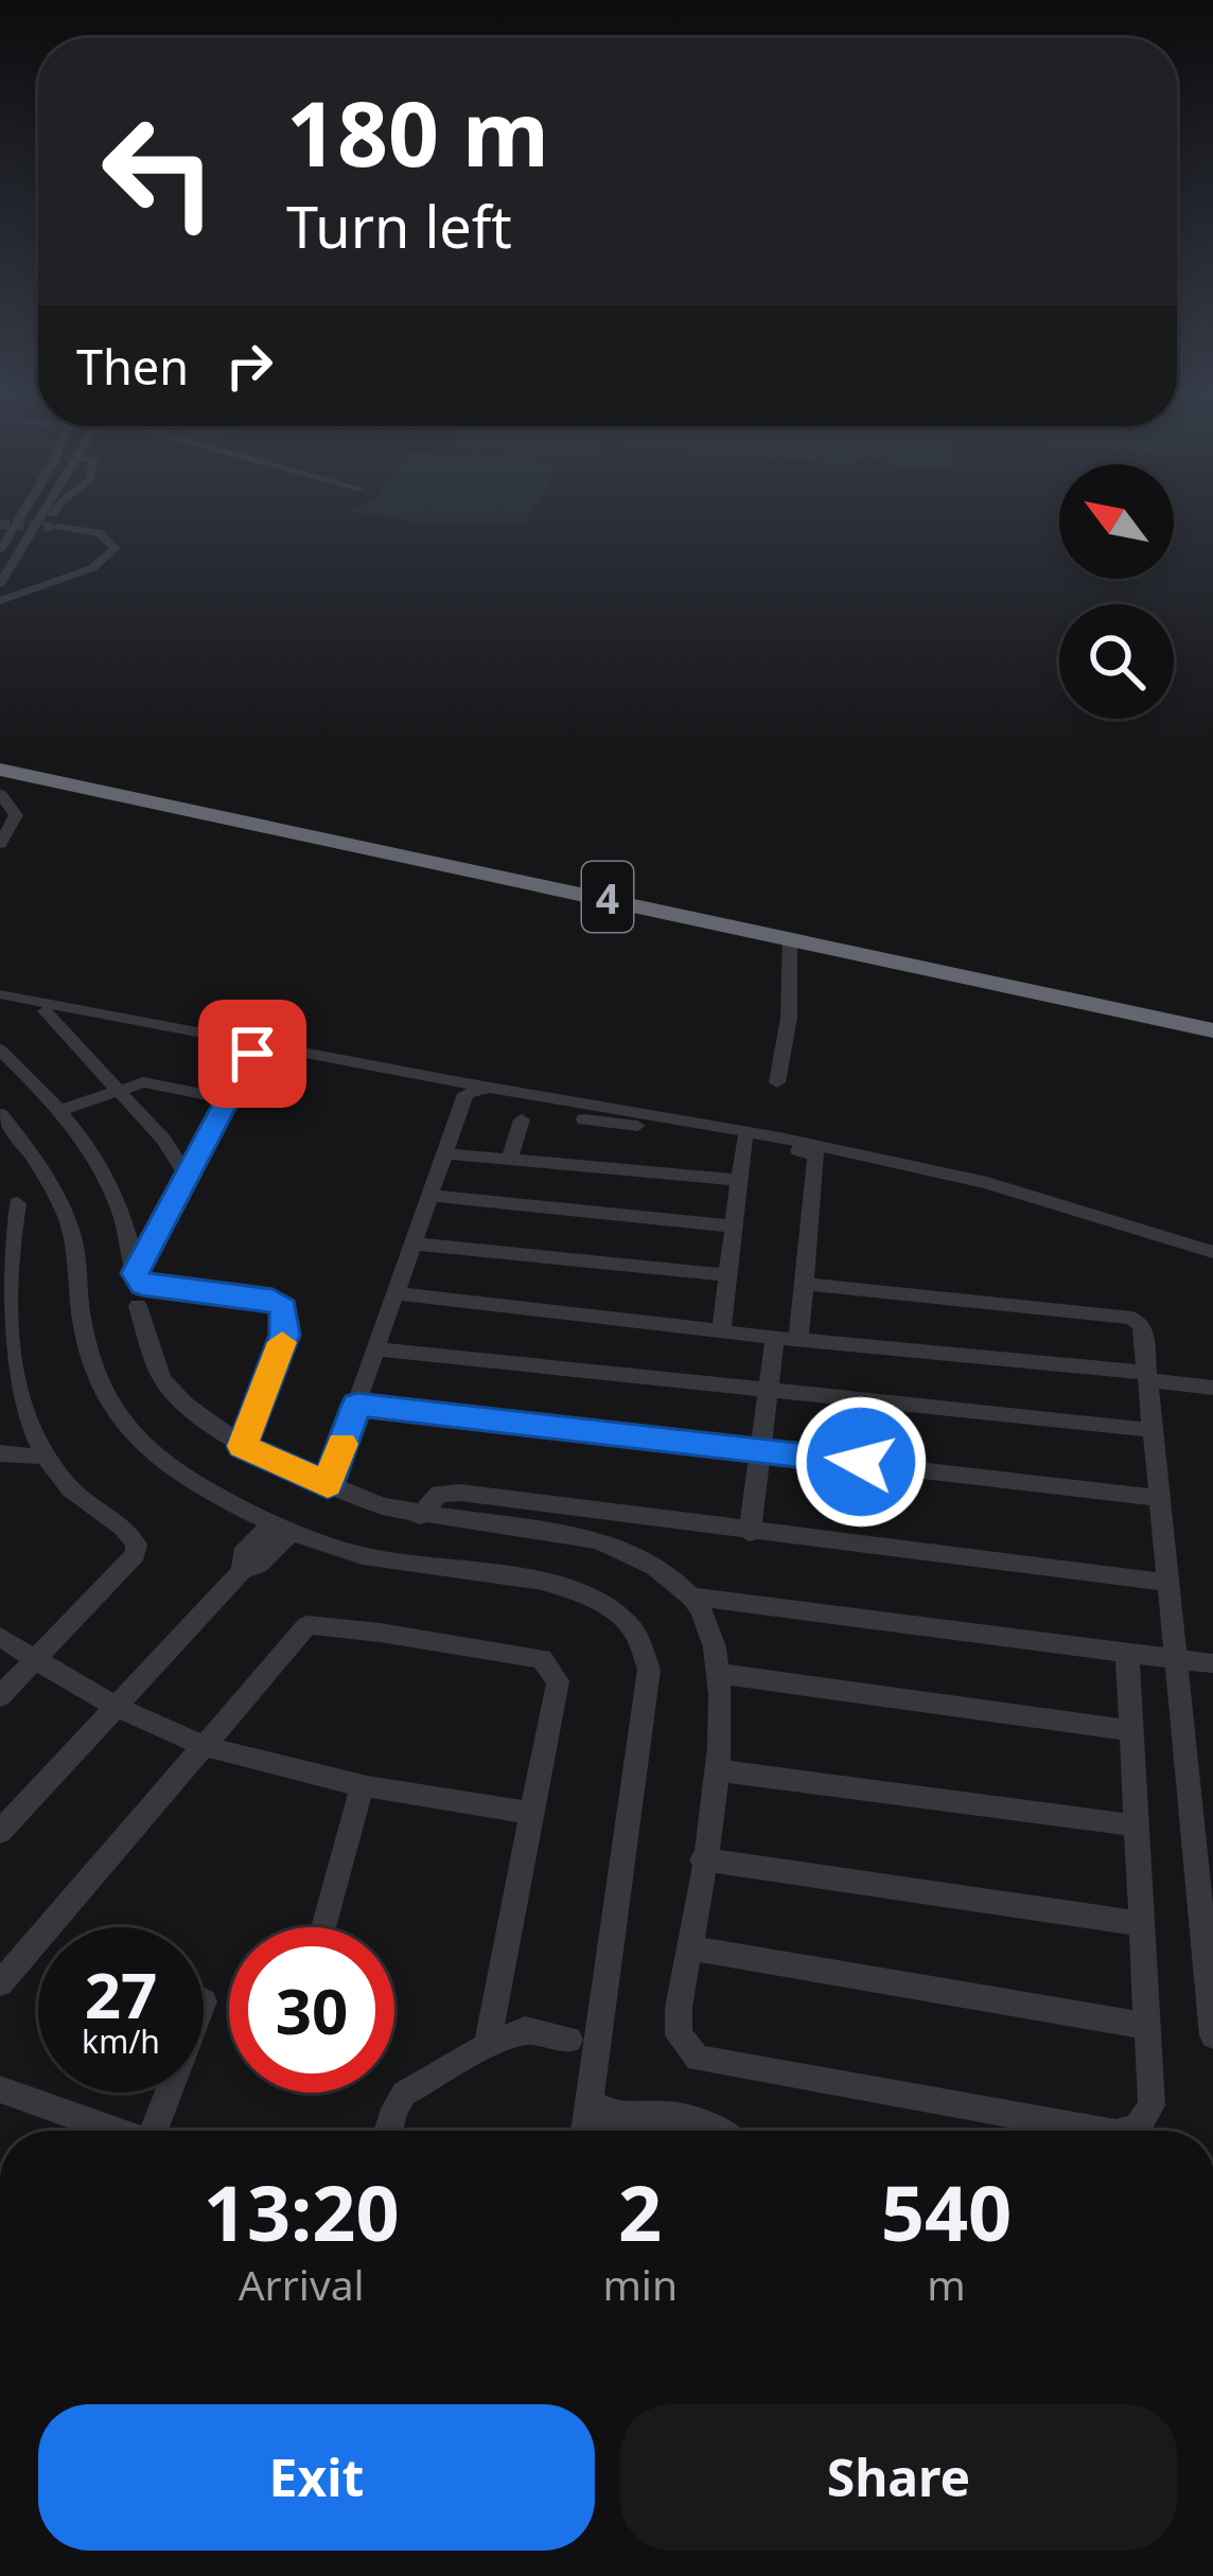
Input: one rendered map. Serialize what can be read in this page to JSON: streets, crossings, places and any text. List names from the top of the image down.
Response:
{
  "streets": {
    "highway": ["4"]
  },
  "north": "top left",
  "page": {
    "turn": ["180 m", "Turn left"],
    "then": "Then",
    "speed": "27 km/h",
    "limit": "30",
    "eta": [
      "13:20",
      "Arrival",
      "2",
      "min",
      "540",
      "m"
    ],
    "buttons": ["Exit", "Share"]
  }
}
